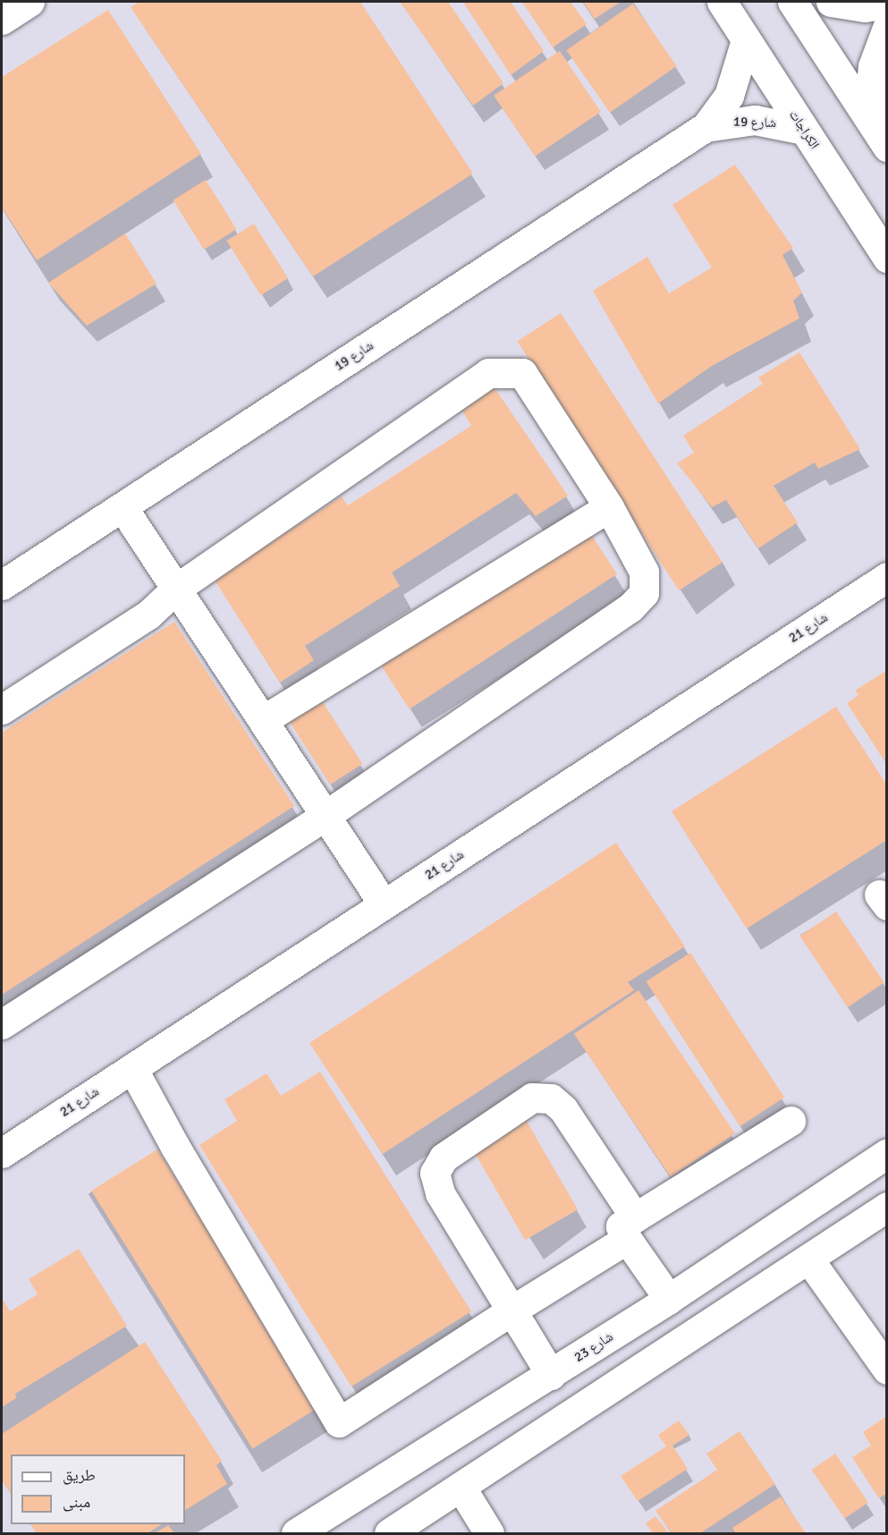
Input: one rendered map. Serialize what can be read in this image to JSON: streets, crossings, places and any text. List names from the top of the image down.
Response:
{
  "streets": {
    "street": [
      "شارع 19",
      "الكراجات",
      "شارع 21",
      "شارع 23"
    ]
  },
  "crossings": [
    ["شارع 19", "الكراجات"]
  ],
  "legend": ["طريق", "مبنى"]
}
